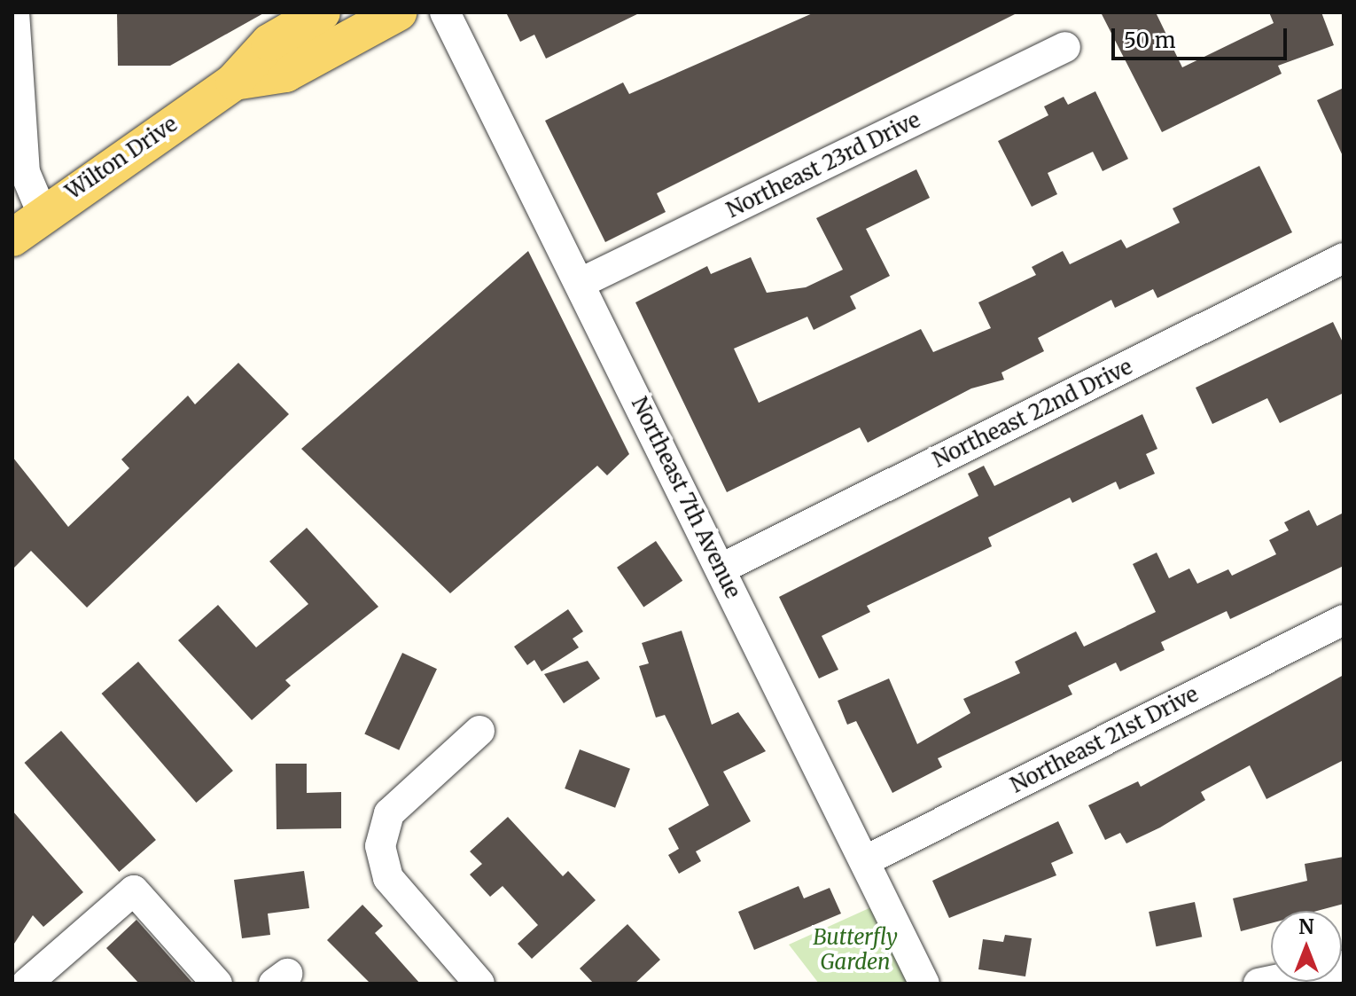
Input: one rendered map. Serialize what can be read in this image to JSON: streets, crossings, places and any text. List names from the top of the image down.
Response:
{
  "streets": {
    "main road": ["Wilton Drive"],
    "street": [
      "Northeast 23rd Drive",
      "Northeast 22nd Drive",
      "Northeast 7th Avenue",
      "Northeast 21st Drive"
    ]
  },
  "crossings": [
    ["Northeast 23rd Drive", "Northeast 7th Avenue"],
    ["Northeast 22nd Drive", "Northeast 7th Avenue"],
    ["Northeast 7th Avenue", "Northeast 21st Drive"]
  ],
  "parks": ["Butterfly Garden"],
  "scale_bar": "50 m",
  "north": "top"
}
